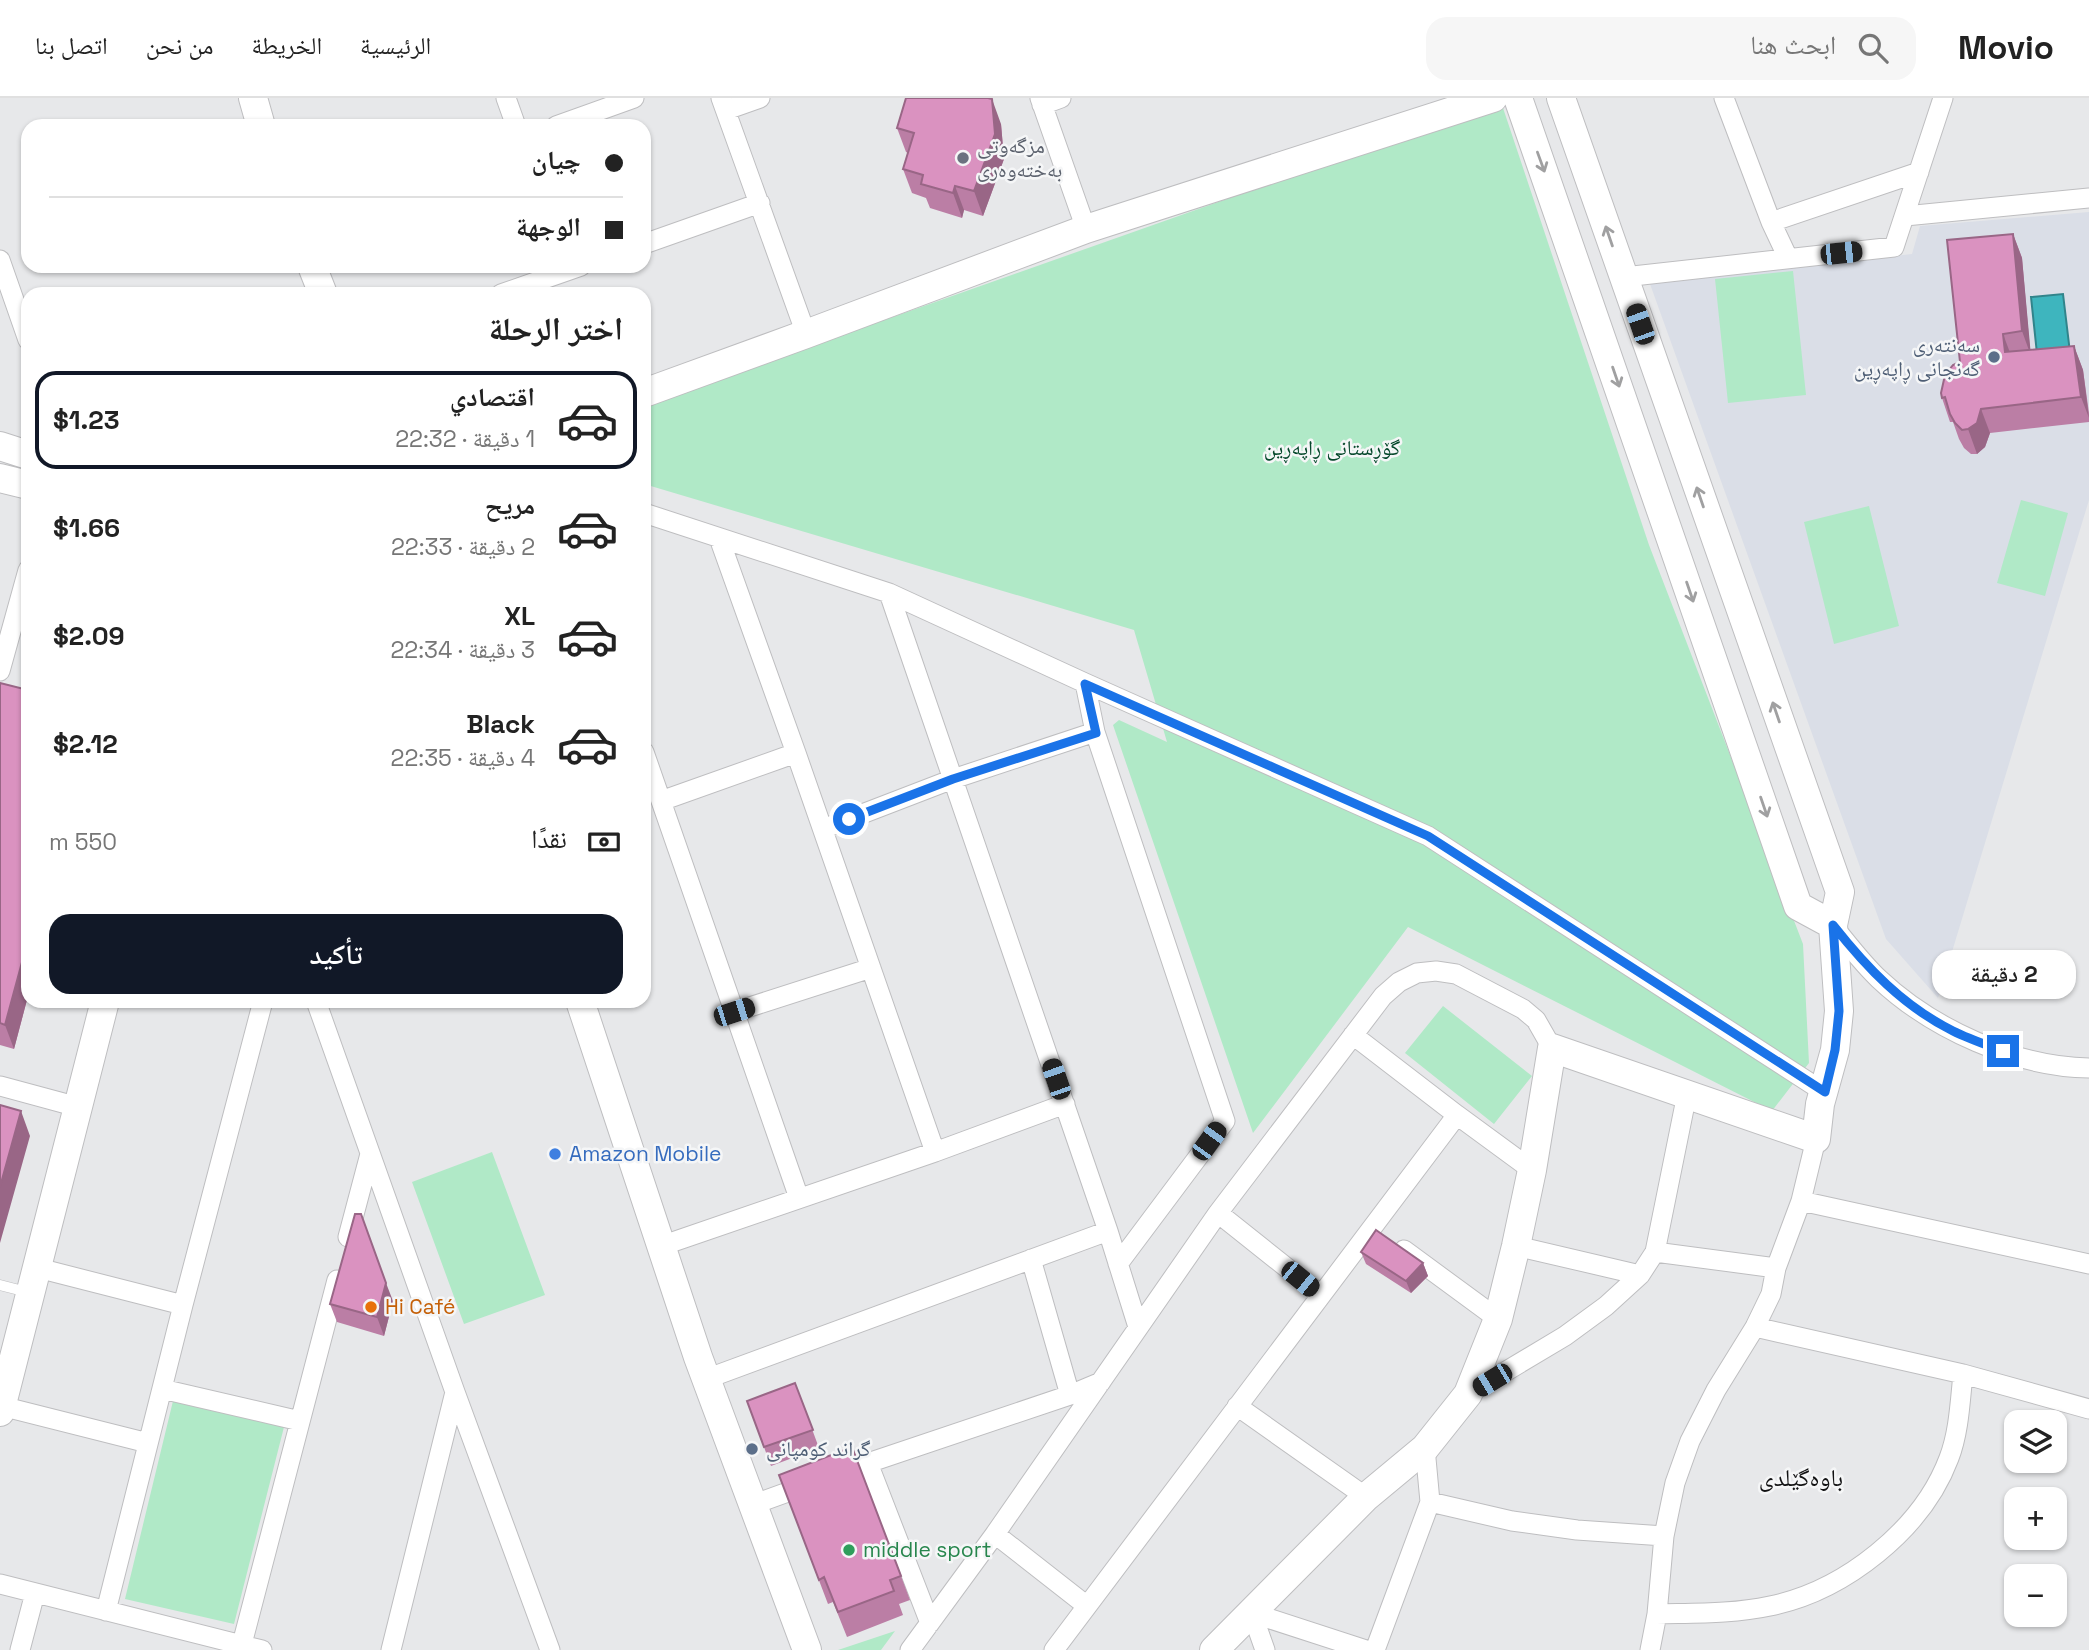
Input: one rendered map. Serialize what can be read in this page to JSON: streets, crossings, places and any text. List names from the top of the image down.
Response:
{
  "districts": ["باوەگێلدی"],
  "parks": ["گۆڕستانی ڕاپەڕین"],
  "places": [
    "مزگەوتی بەختەوەری",
    "سەنتەری گەنجانی ڕاپەڕین",
    "Amazon Mobile",
    "Hi Café",
    "گراند كومپانى",
    "middle sport"
  ],
  "page": {
    "header": "Movio",
    "search": "ابحث هنا",
    "nav": [
      "الرئيسية",
      "الخريطة",
      "من نحن",
      "اتصل بنا"
    ],
    "banner": ["چيان", "الوجهة"],
    "heading": "اختر الرحلة",
    "list": [
      {
        "name": "اقتصادي",
        "note": "1 دقيقة · 22:32",
        "value": "$1.23"
      },
      {
        "name": "مريح",
        "note": "2 دقيقة · 22:33",
        "value": "$1.66"
      },
      {
        "name": "XL",
        "note": "3 دقيقة · 22:34",
        "value": "$2.09"
      },
      {
        "name": "Black",
        "note": "4 دقيقة · 22:35",
        "value": "$2.12"
      }
    ],
    "pay": ["نقدًا", "550 m"],
    "buttons": "تأكيد",
    "bubble": "2 دقيقة",
    "map_buttons": ["+", "−"]
  }
}
